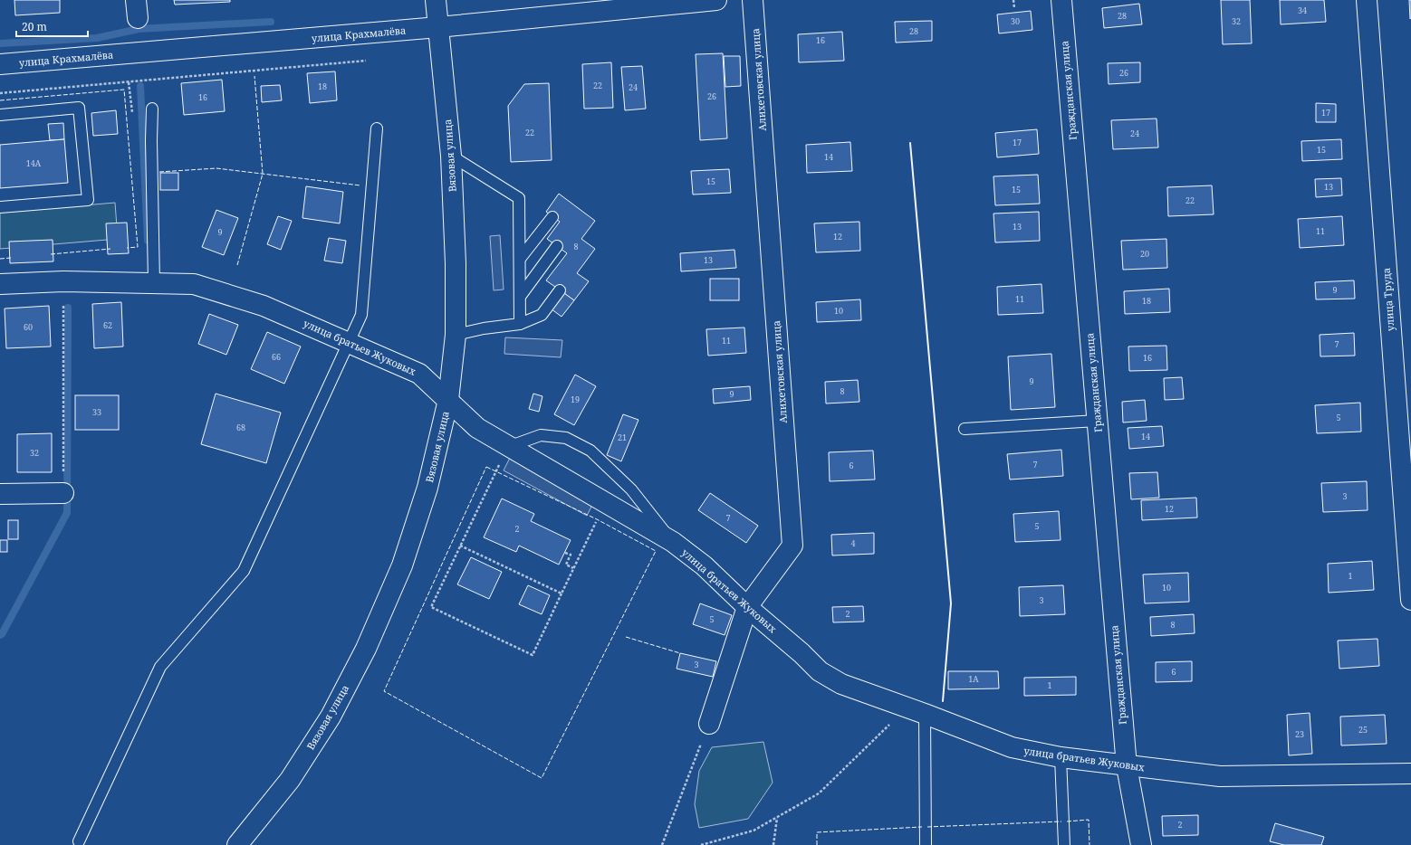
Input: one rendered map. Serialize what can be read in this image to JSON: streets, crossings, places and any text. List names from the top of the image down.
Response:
{
  "streets": {
    "street": [
      "улица Крахмалёва",
      "Алихетовская улица",
      "Гражданская улица",
      "Вязовая улица",
      "улица Труда",
      "улица братьев Жуковых"
    ]
  },
  "crossings": [
    ["улица Крахмалёва", "Вязовая улица"],
    ["Алихетовская улица", "улица братьев Жуковых"],
    ["Гражданская улица", "улица братьев Жуковых"],
    ["Вязовая улица", "улица братьев Жуковых"]
  ],
  "house_numbers": [
    "34",
    "28",
    "30",
    "32",
    "28",
    "16",
    "26",
    "22",
    "18",
    "24",
    "26",
    "16",
    "17",
    "22",
    "24",
    "17",
    "15",
    "14",
    "14А",
    "15",
    "13",
    "15",
    "22",
    "13",
    "11",
    "9",
    "12",
    "8",
    "20",
    "13",
    "9",
    "11",
    "18",
    "10",
    "62",
    "60",
    "11",
    "7",
    "66",
    "16",
    "9",
    "8",
    "9",
    "19",
    "33",
    "5",
    "68",
    "14",
    "21",
    "32",
    "7",
    "6",
    "3",
    "12",
    "7",
    "5",
    "2",
    "4",
    "1",
    "10",
    "3",
    "2",
    "5",
    "8",
    "3",
    "6",
    "1А",
    "1",
    "25",
    "23",
    "2"
  ],
  "scale_bar": "20 m"
}
